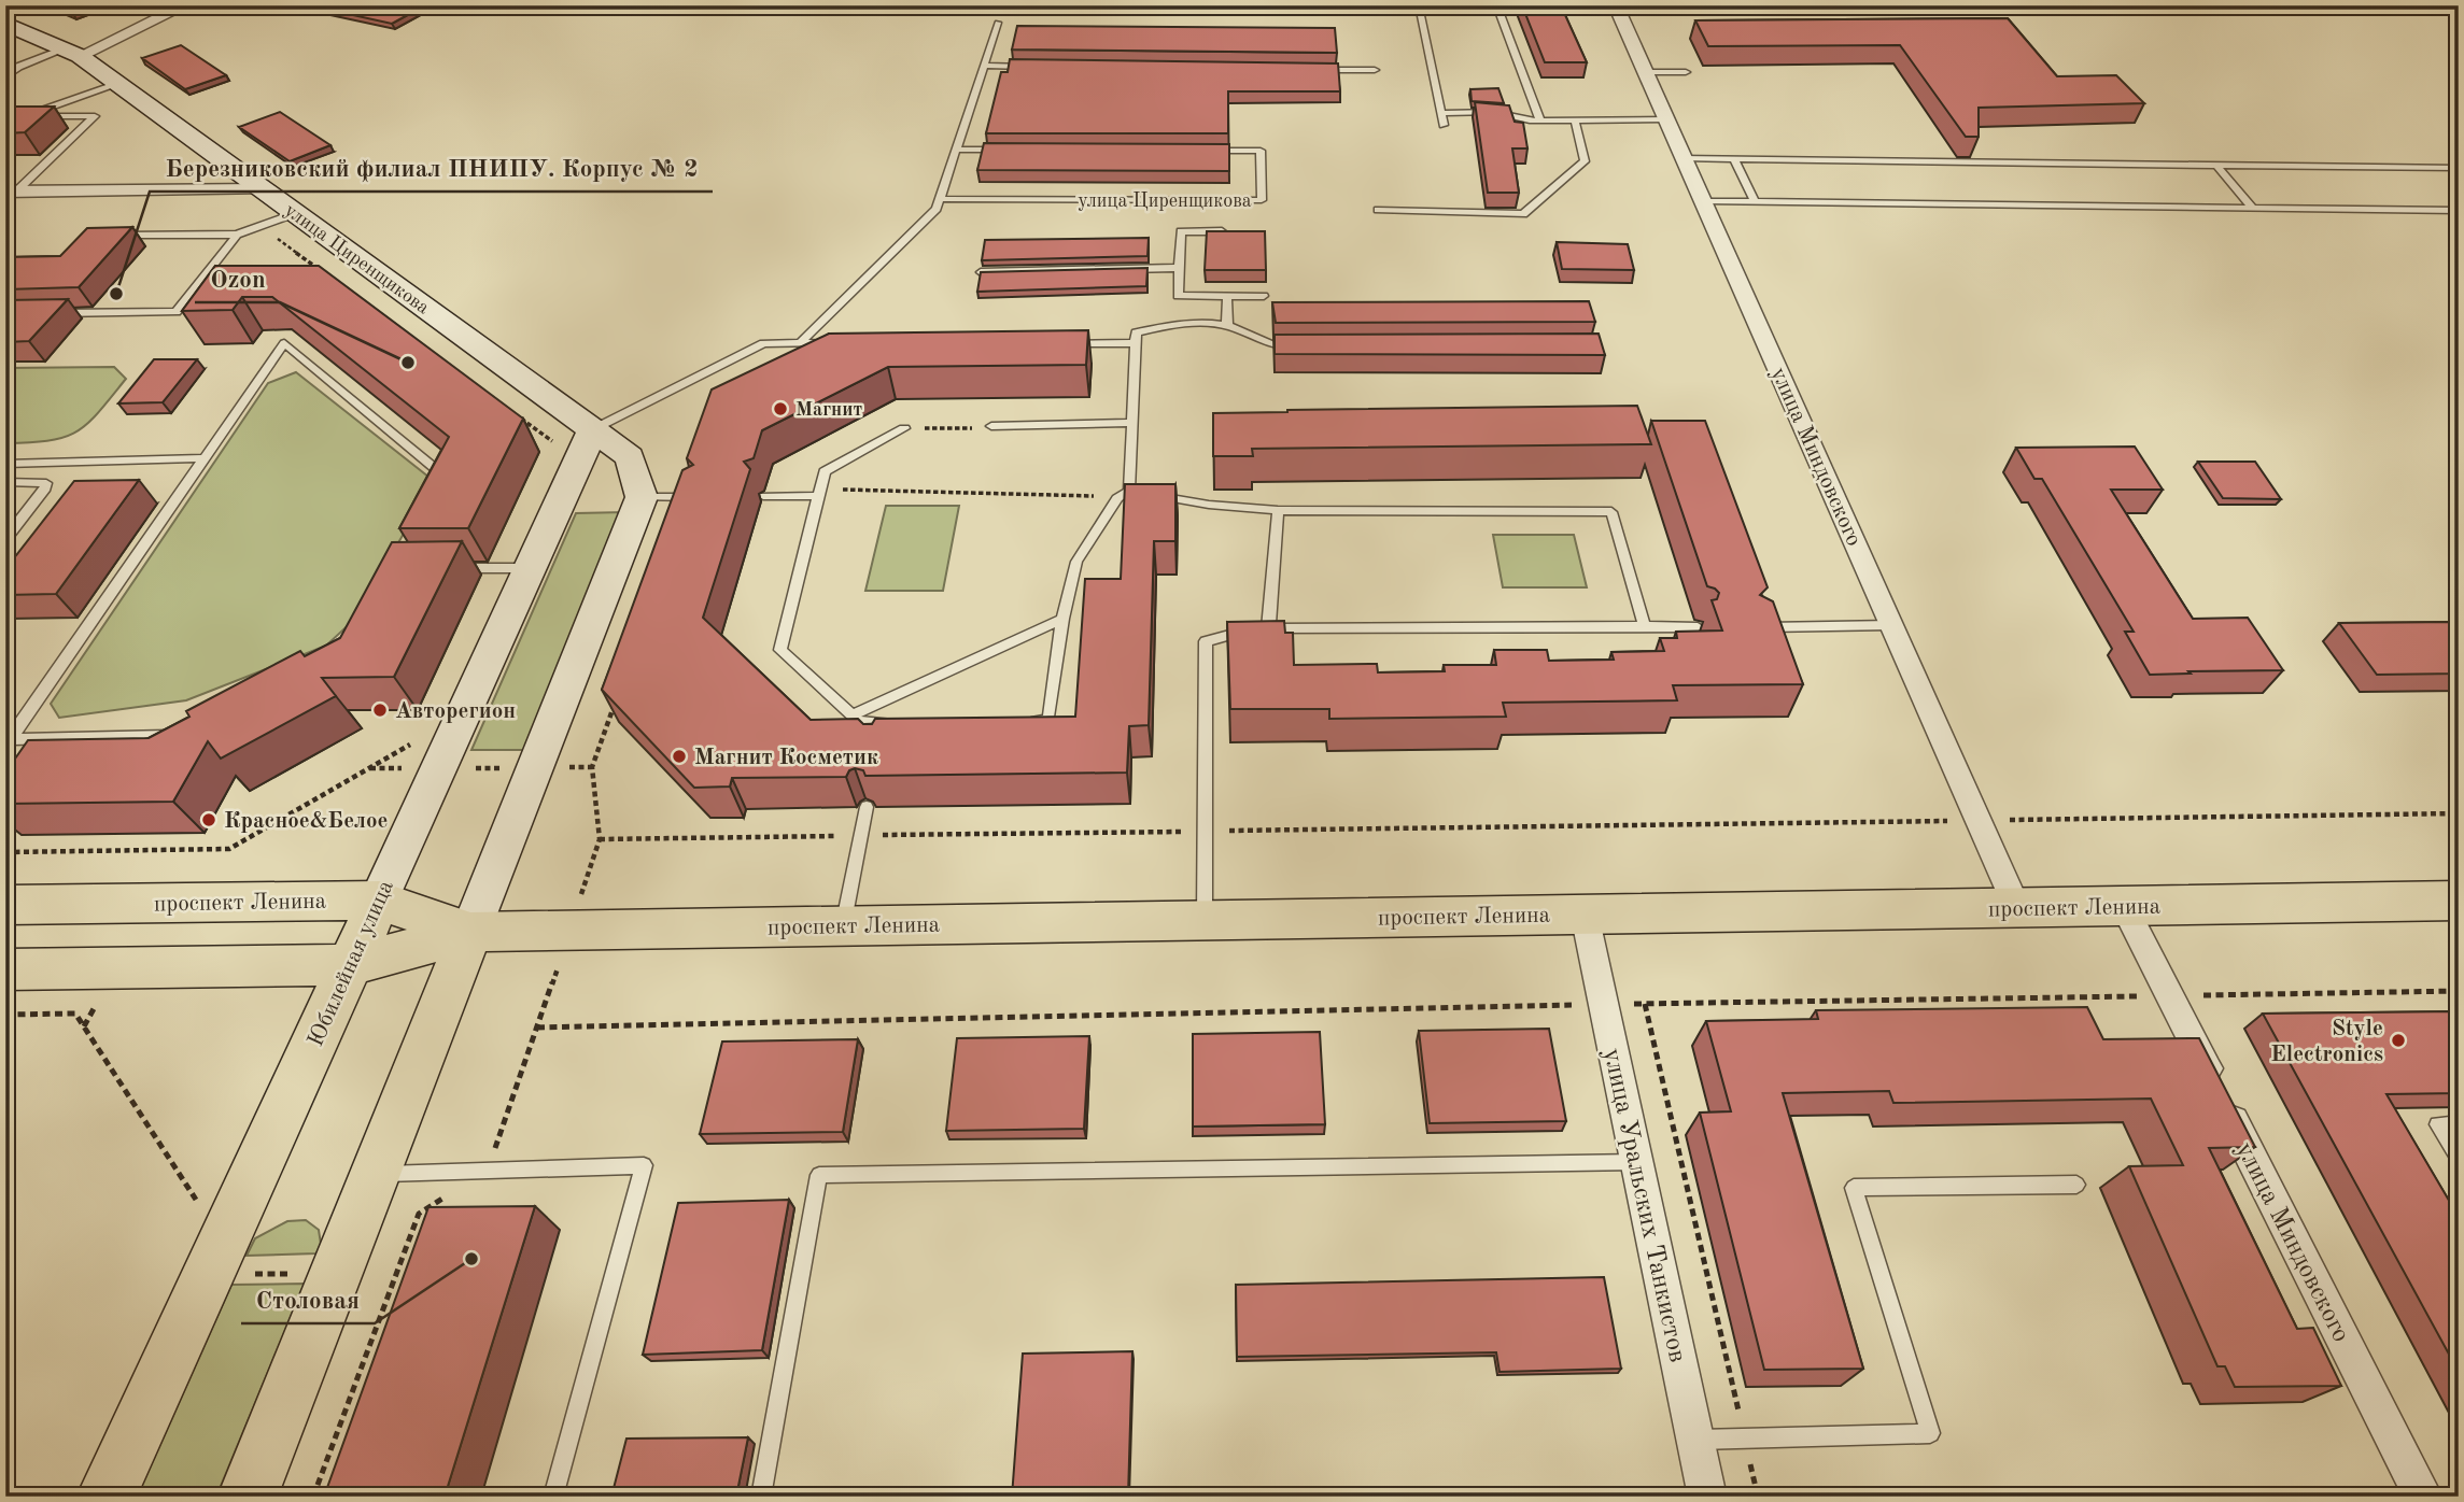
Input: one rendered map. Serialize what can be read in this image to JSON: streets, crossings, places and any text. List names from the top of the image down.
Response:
{
  "streets": {
    "main road": ["проспект Ленина", "Юбилейная улица"],
    "street": ["улица Циренщикова", "улица Миндовского", "улица Уральских Танкистов"]
  },
  "crossings": [
    ["улица Циренщикова", "Юбилейная улица"],
    ["улица Миндовского", "проспект Ленина"],
    ["проспект Ленина", "Юбилейная улица"],
    ["проспект Ленина", "улица Уральских Танкистов"]
  ],
  "places": [
    "Березниковский филиал ПНИПУ. Корпус № 2",
    "Ozon",
    "Магнит",
    "Авторегион",
    "Магнит Косметик",
    "Красное&Белое",
    "Style Electronics",
    "Столовая"
  ]
}
